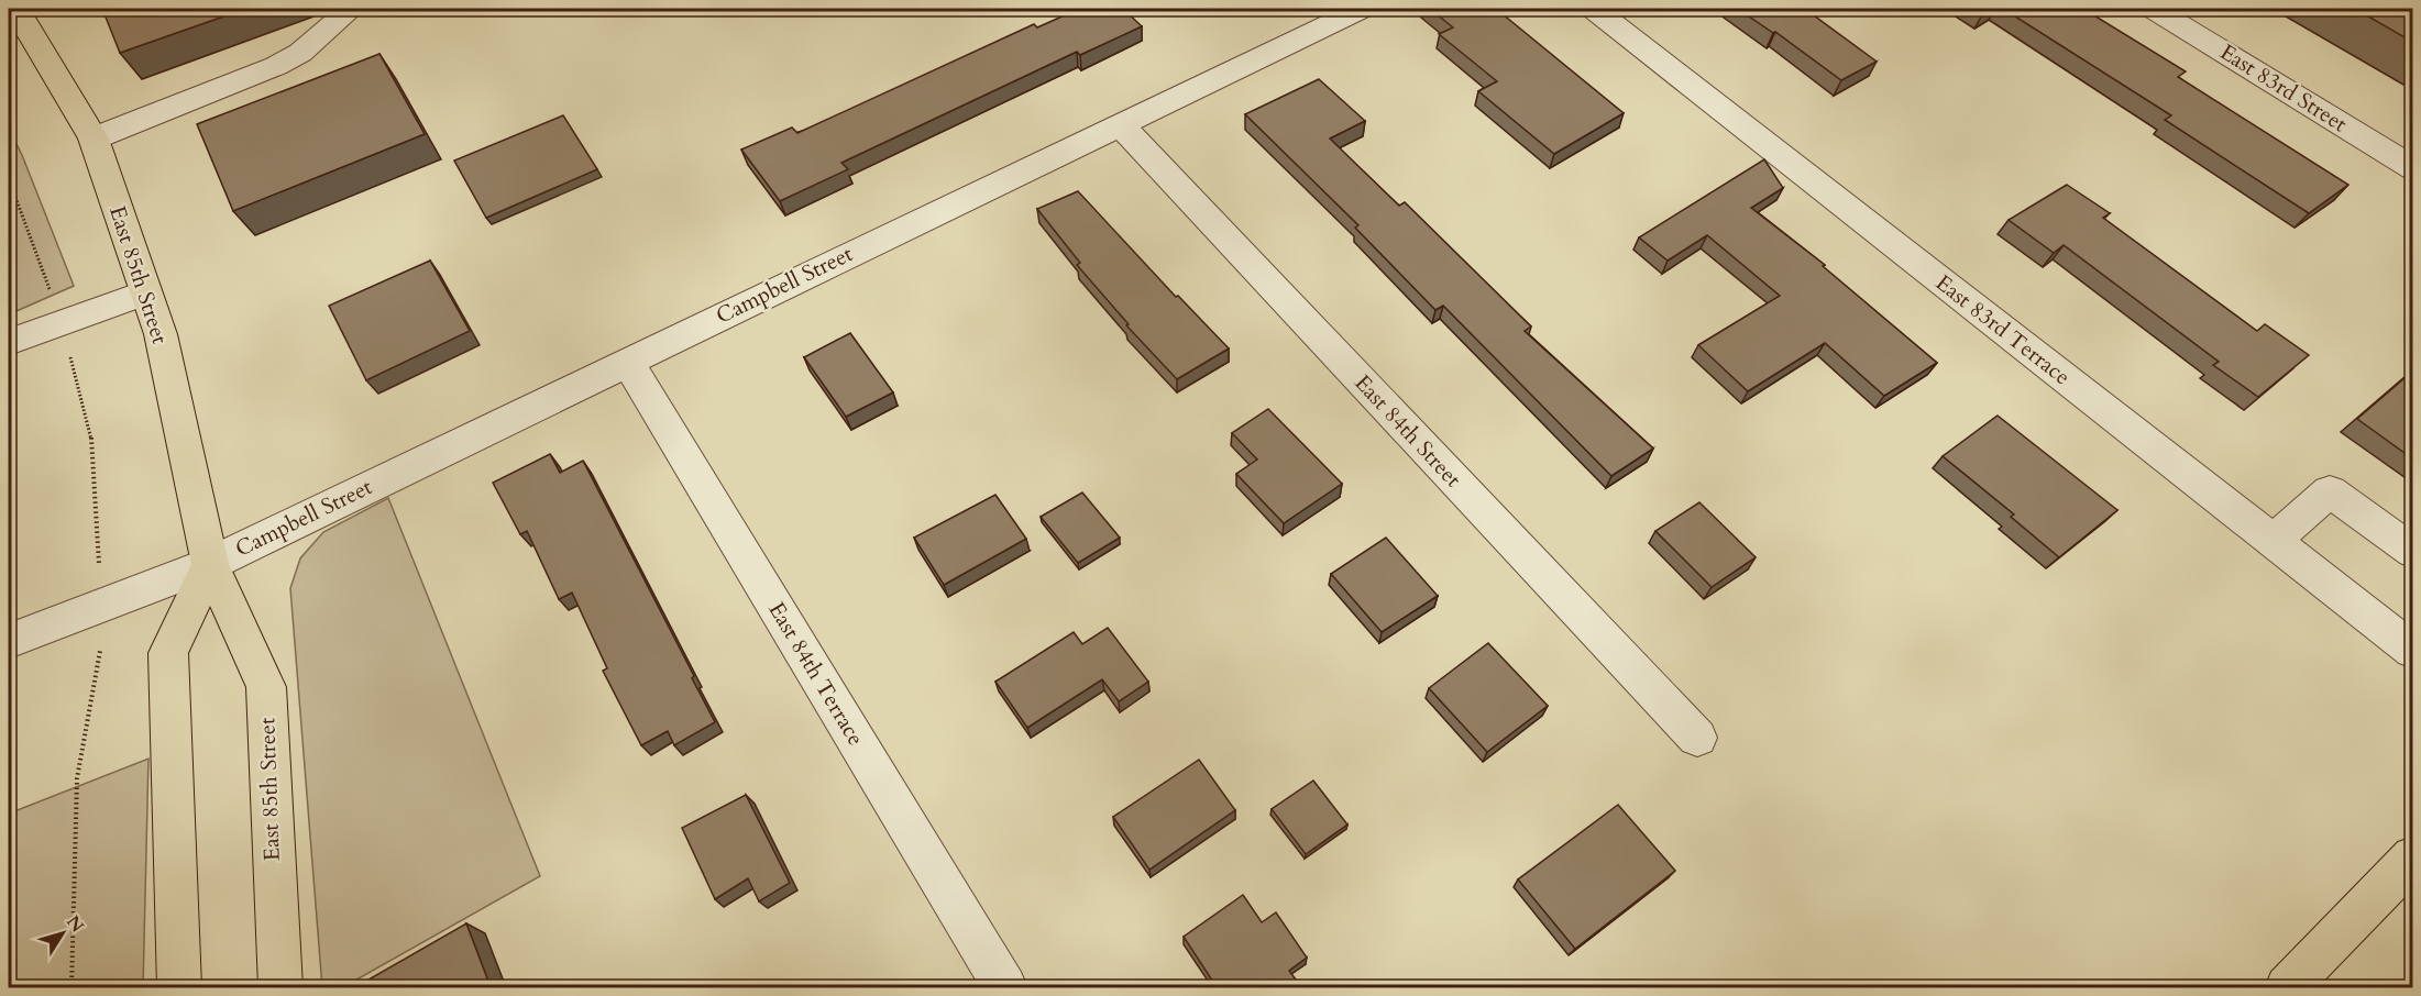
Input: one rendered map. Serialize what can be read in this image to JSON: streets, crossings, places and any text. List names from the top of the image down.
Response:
{
  "streets": {
    "main road": ["East 85th Street"],
    "street": [
      "East 83rd Street",
      "Campbell Street",
      "East 83rd Terrace",
      "East 84th Street",
      "East 84th Terrace"
    ]
  },
  "crossings": [
    ["East 85th Street", "Campbell Street"],
    ["Campbell Street", "East 84th Street"],
    ["Campbell Street", "East 84th Terrace"]
  ],
  "north": "top right"
}
